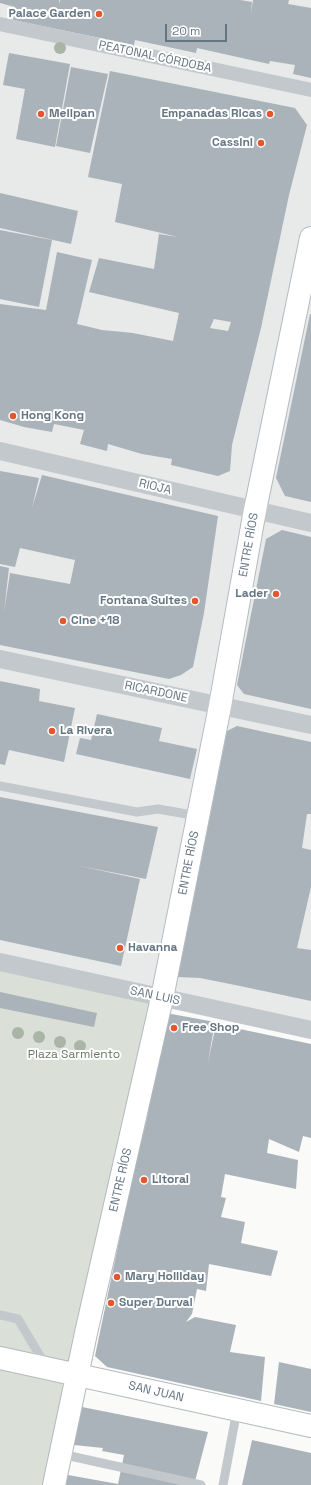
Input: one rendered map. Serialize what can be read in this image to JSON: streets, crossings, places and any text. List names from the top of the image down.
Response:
{
  "streets": {
    "main road": ["ENTRE RÍOS", "SAN JUAN"],
    "street": [
      "PEATONAL CÓRDOBA",
      "RIOJA",
      "RICARDONE",
      "SAN LUIS"
    ]
  },
  "crossings": [
    ["RIOJA", "ENTRE RÍOS"],
    ["ENTRE RÍOS", "RICARDONE"],
    ["ENTRE RÍOS", "SAN LUIS"],
    ["ENTRE RÍOS", "SAN JUAN"]
  ],
  "parks": ["Plaza Sarmiento"],
  "places": [
    "Palace Garden",
    "Melipan",
    "Empanadas Ricas",
    "Cassini",
    "Hong Kong",
    "Lader",
    "Fontana Suites",
    "Cine +18",
    "La Rivera",
    "Havanna",
    "Free Shop",
    "Litoral",
    "Mary Holliday",
    "Super Durval"
  ],
  "scale_bar": "20 m"
}
